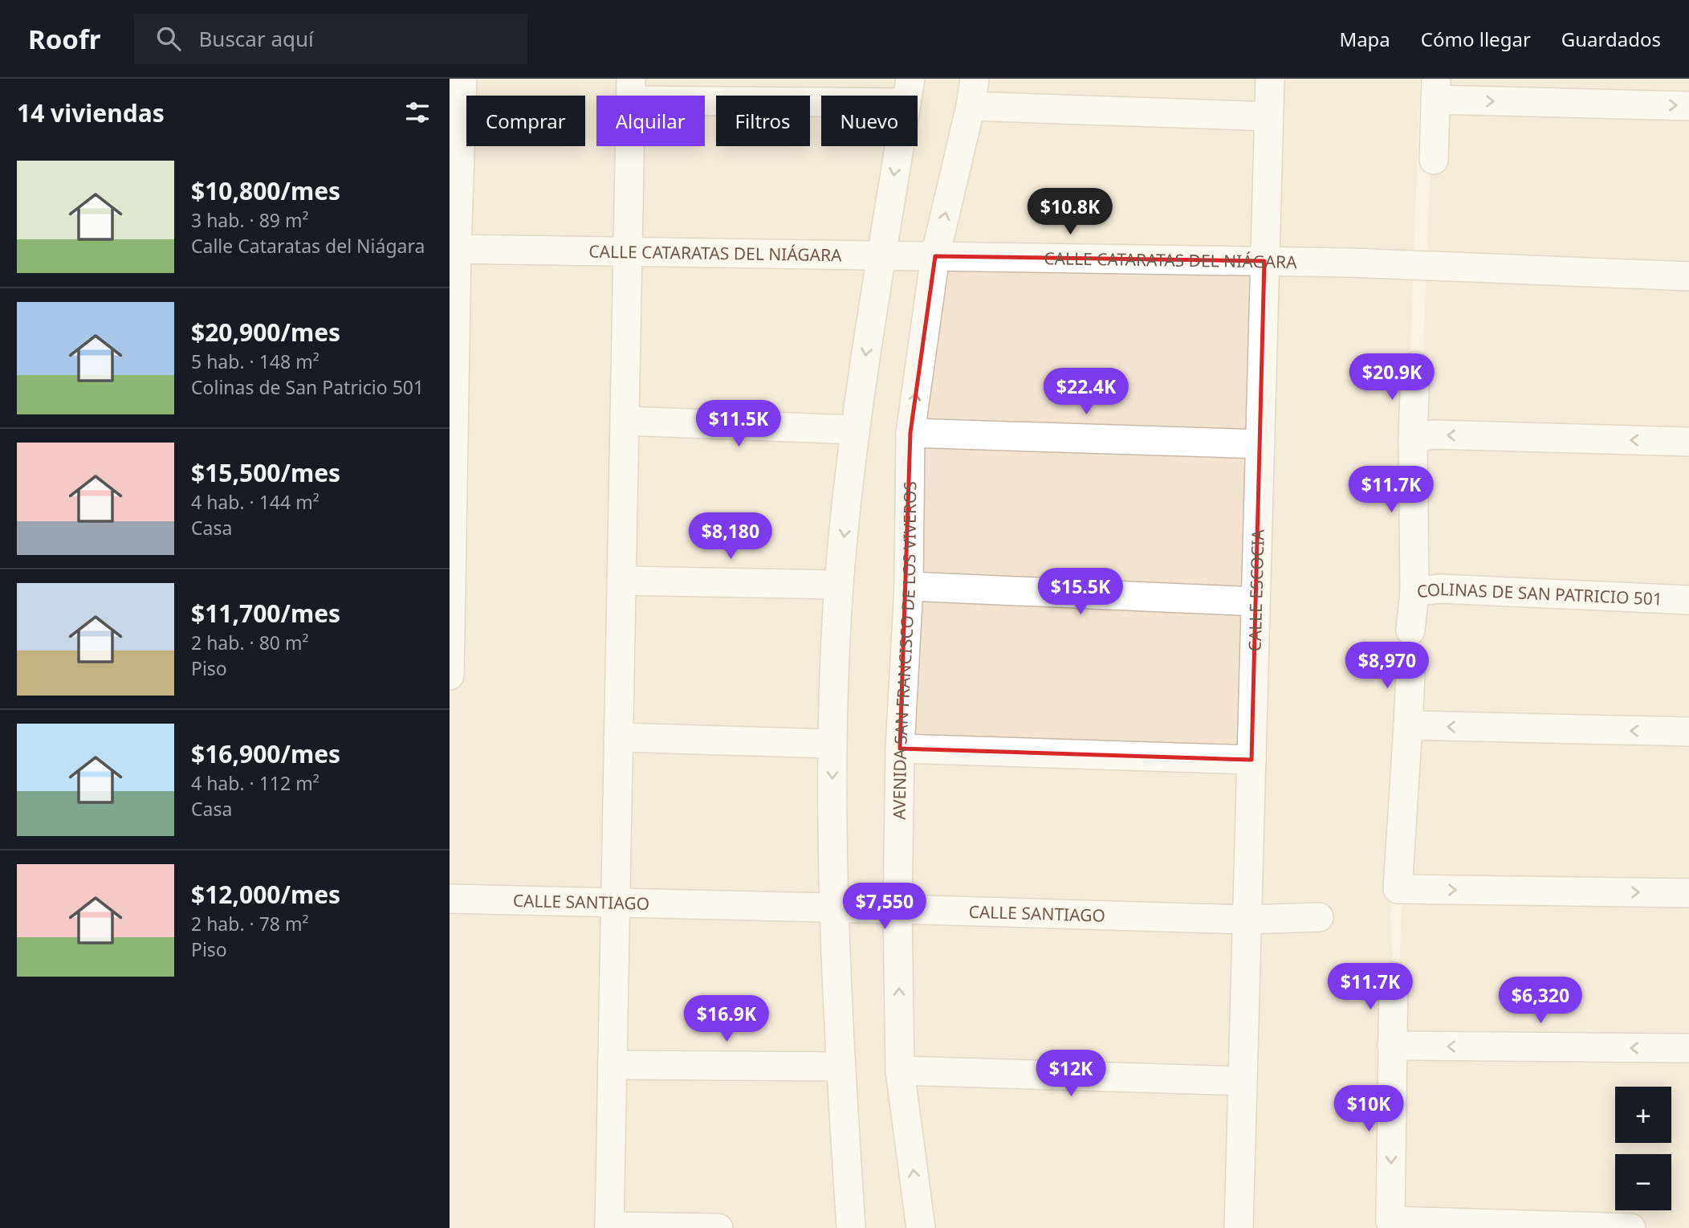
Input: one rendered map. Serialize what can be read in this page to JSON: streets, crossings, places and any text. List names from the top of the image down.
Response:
{
  "streets": {
    "street": [
      "CALLE CATARATAS DEL NIÁGARA",
      "CALLE ESCOCIA",
      "COLINAS DE SAN PATRICIO 501",
      "AVENIDA SAN FRANCISCO DE LOS VIVEROS",
      "CALLE SANTIAGO"
    ]
  },
  "crossings": [
    ["CALLE CATARATAS DEL NIÁGARA", "CALLE ESCOCIA"],
    ["CALLE CATARATAS DEL NIÁGARA", "AVENIDA SAN FRANCISCO DE LOS VIVEROS"],
    ["CALLE ESCOCIA", "CALLE SANTIAGO"],
    ["AVENIDA SAN FRANCISCO DE LOS VIVEROS", "CALLE SANTIAGO"]
  ],
  "page": {
    "header": "Roofr",
    "search": "Buscar aquí",
    "nav": ["Mapa", "Cómo llegar", "Guardados"],
    "heading": "14 viviendas",
    "chip": [
      "Comprar",
      "Alquilar",
      "Filtros",
      "Nuevo"
    ],
    "list": [
      {
        "name": "$10,800/mes",
        "note": "3 hab. · 89 m² · Calle Cataratas del Niágara"
      },
      {
        "name": "$20,900/mes",
        "note": "5 hab. · 148 m² · Colinas de San Patricio 501"
      },
      {
        "name": "$15,500/mes",
        "note": "4 hab. · 144 m² · Casa"
      },
      {
        "name": "$11,700/mes",
        "note": "2 hab. · 80 m² · Piso"
      },
      {
        "name": "$16,900/mes",
        "note": "4 hab. · 112 m² · Casa"
      },
      {
        "name": "$12,000/mes",
        "note": "2 hab. · 78 m² · Piso"
      }
    ],
    "price": [
      "$10.8K",
      "$20.9K",
      "$22.4K",
      "$11.5K",
      "$11.7K",
      "$8,180",
      "$15.5K",
      "$8,970",
      "$7,550",
      "$11.7K",
      "$6,320",
      "$16.9K",
      "$12K",
      "$10K"
    ],
    "map_buttons": ["+", "−"]
  }
}
